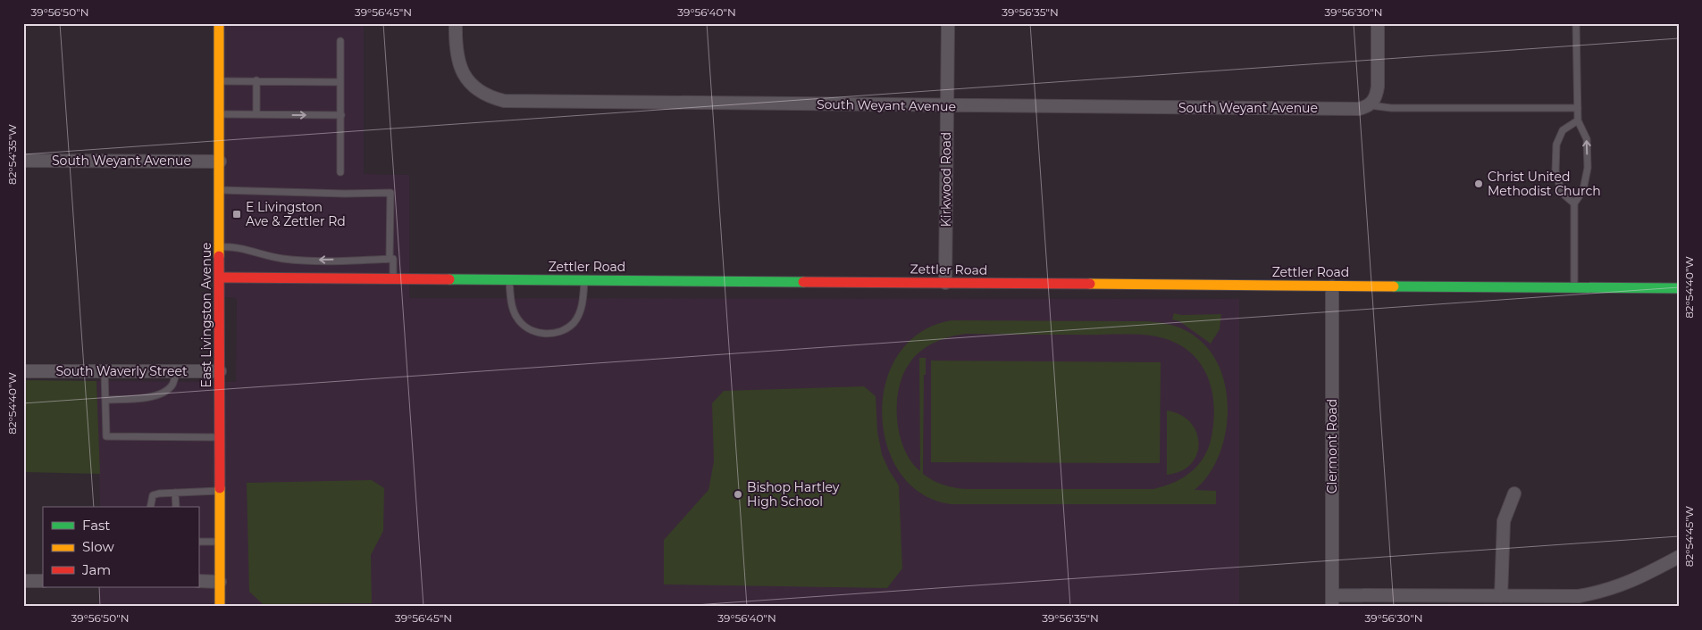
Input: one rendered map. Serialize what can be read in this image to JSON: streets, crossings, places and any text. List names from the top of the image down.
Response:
{
  "streets": {
    "street": [
      "South Weyant Avenue",
      "Kirkwood Road",
      "Zettler Road",
      "East Livingston Avenue",
      "South Waverly Street",
      "Clermont Road"
    ]
  },
  "crossings": [
    ["South Weyant Avenue", "Kirkwood Road"],
    ["South Weyant Avenue", "East Livingston Avenue"],
    ["Kirkwood Road", "Zettler Road"],
    ["Zettler Road", "East Livingston Avenue"],
    ["Zettler Road", "Clermont Road"],
    ["East Livingston Avenue", "South Waverly Street"]
  ],
  "places": {
    "other": ["Christ United Methodist Church", "Bishop Hartley High School"],
    "transit": ["E Livingston Ave & Zettler Rd"]
  },
  "legend": ["Fast", "Slow", "Jam"],
  "coordinates": [
    "39°56'50\"N",
    "39°56'45\"N",
    "39°56'40\"N",
    "39°56'35\"N",
    "39°56'30\"N",
    "82°54'35\"W",
    "82°54'40\"W",
    "82°54'45\"W"
  ]
}
